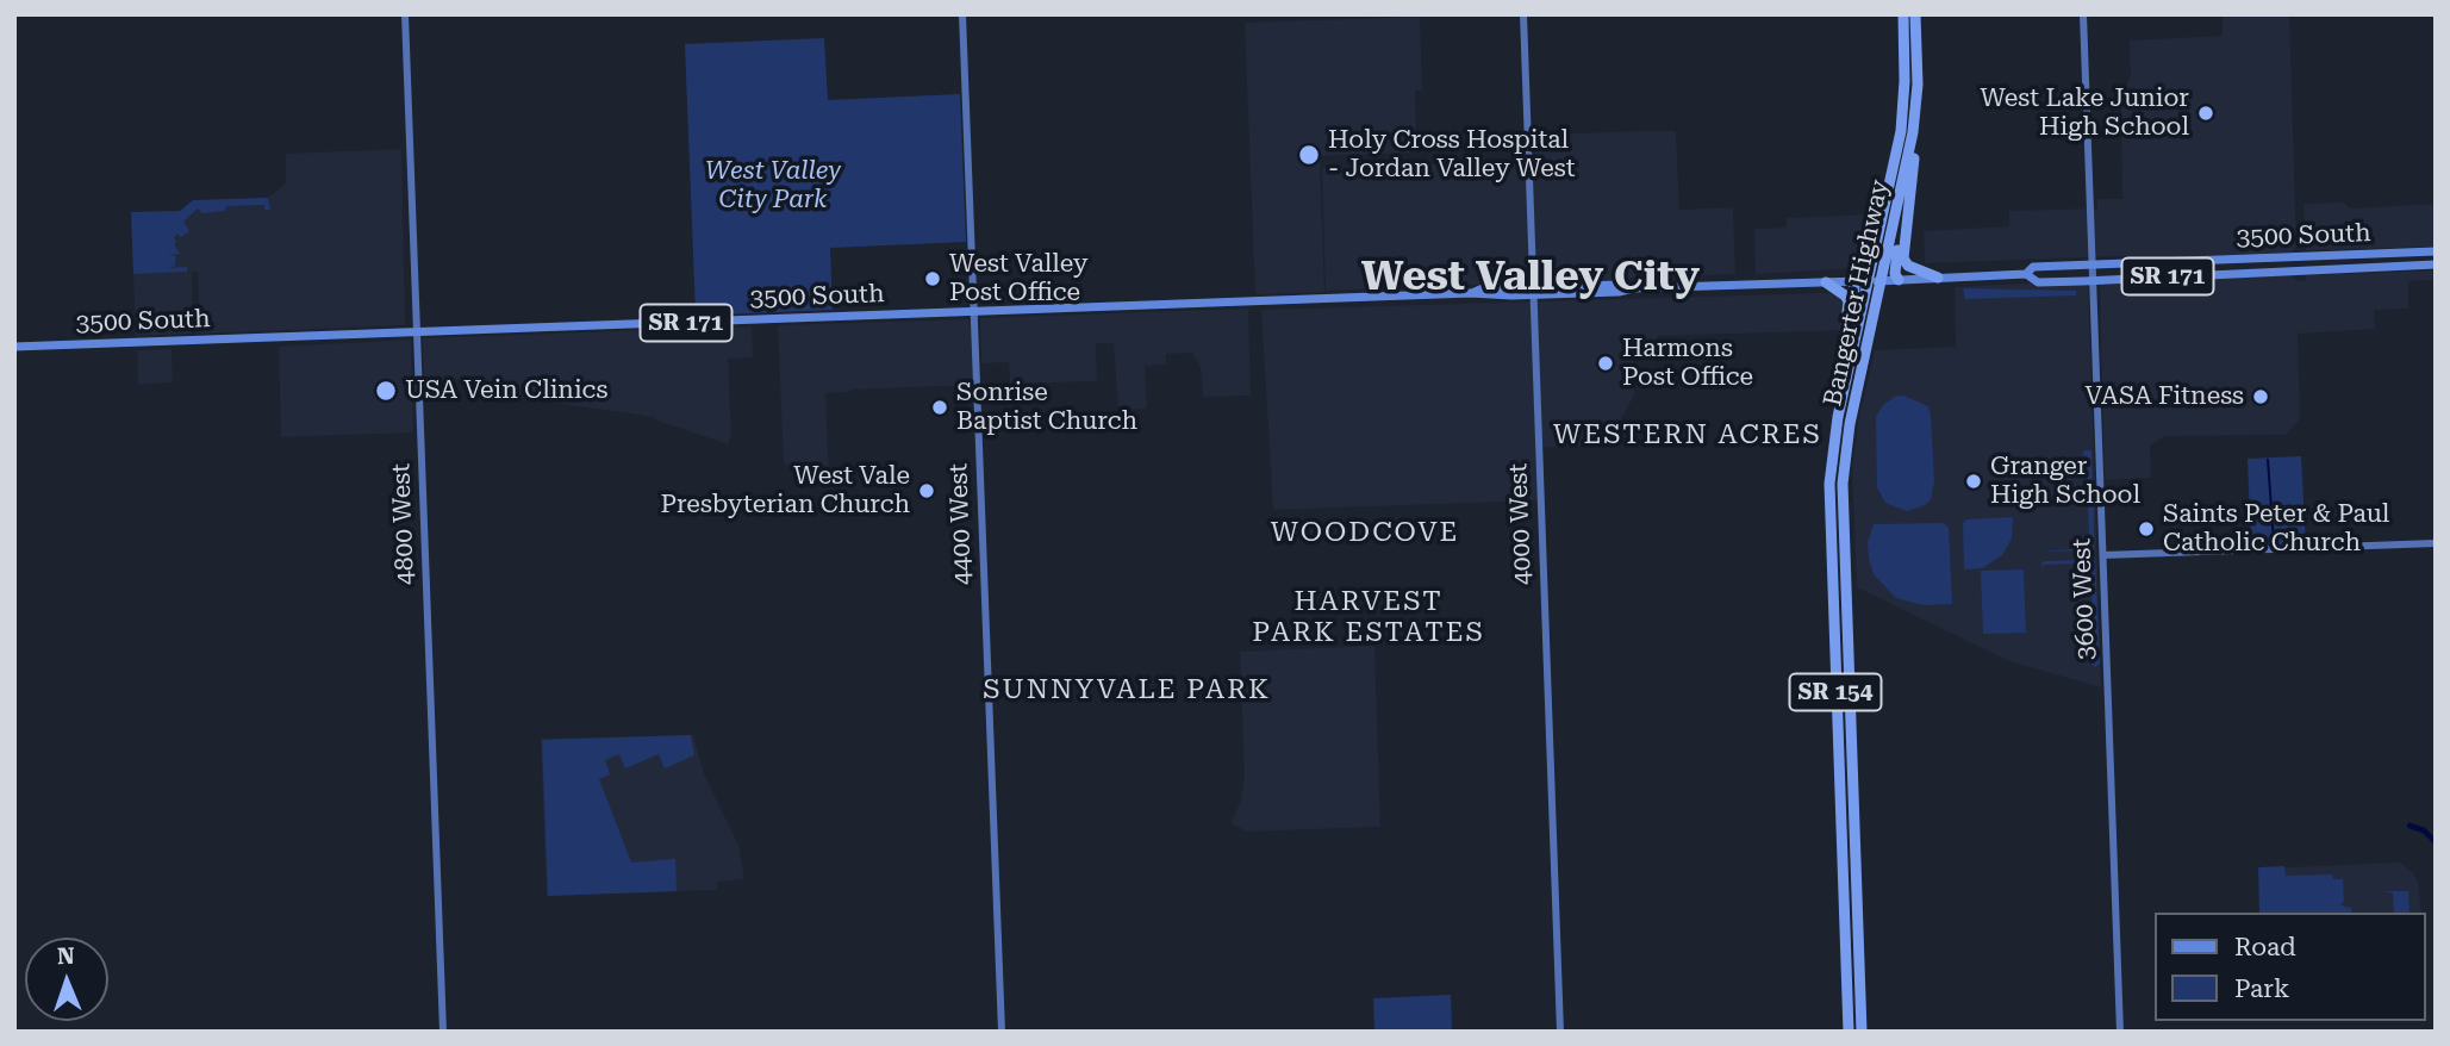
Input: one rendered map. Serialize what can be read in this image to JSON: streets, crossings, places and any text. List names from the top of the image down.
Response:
{
  "streets": {
    "highway": ["Bangerter Highway", "SR 154"],
    "main road": ["3500 South", "SR 171"],
    "street": [
      "4800 West",
      "4400 West",
      "4000 West",
      "3600 West"
    ]
  },
  "crossings": [
    ["3500 South", "Bangerter Highway"],
    ["3500 South", "4800 West"],
    ["3500 South", "4400 West"],
    ["3500 South", "4000 West"],
    ["3500 South", "3600 West"]
  ],
  "districts": [
    "West Valley City",
    "WESTERN ACRES",
    "WOODCOVE",
    "HARVEST PARK ESTATES",
    "SUNNYVALE PARK"
  ],
  "parks": ["West Valley City Park"],
  "places": [
    "West Lake Junior High School",
    "Holy Cross Hospital - Jordan Valley West",
    "West Valley Post Office",
    "Harmons Post Office",
    "USA Vein Clinics",
    "VASA Fitness",
    "Sonrise Baptist Church",
    "Granger High School",
    "West Vale Presbyterian Church",
    "Saints Peter & Paul Catholic Church"
  ],
  "legend": ["Road", "Park"],
  "north": "top"
}
